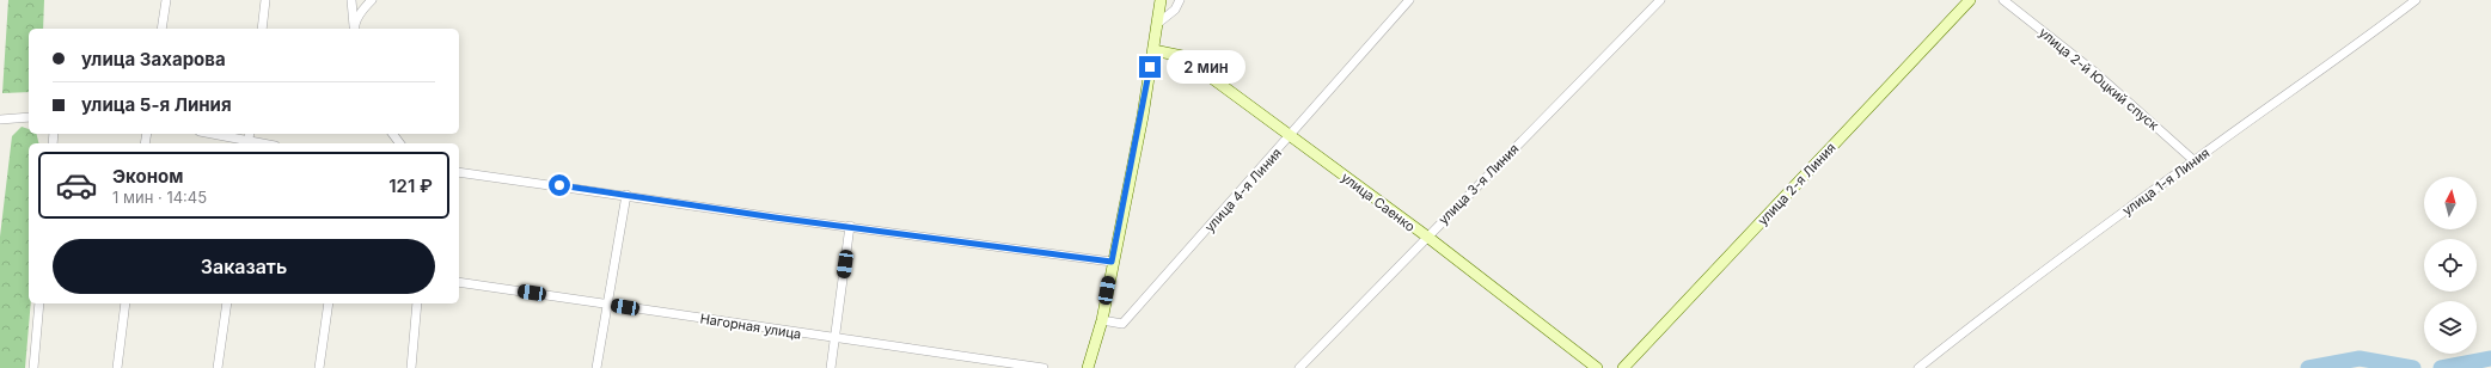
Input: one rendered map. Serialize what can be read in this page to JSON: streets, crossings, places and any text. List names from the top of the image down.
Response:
{
  "streets": {
    "street": [
      "улица 2-й Юцкий спуск",
      "улица 1-я Линия",
      "улица 3-я Линия",
      "улица 2-я Линия",
      "улица 4-я Линия",
      "улица Саенко",
      "Нагорная улица"
    ]
  },
  "crossings": [
    ["улица 2-й Юцкий спуск", "улица 1-я Линия"],
    ["улица 3-я Линия", "улица Саенко"],
    ["улица 4-я Линия", "улица Саенко"]
  ],
  "north": "top",
  "page": {
    "banner": ["улица Захарова", "улица 5-я Линия"],
    "bubble": "2 мин",
    "list": [
      {
        "name": "Эконом",
        "note": "1 мин · 14:45",
        "value": "121 ₽"
      }
    ],
    "buttons": "Заказать"
  }
}
